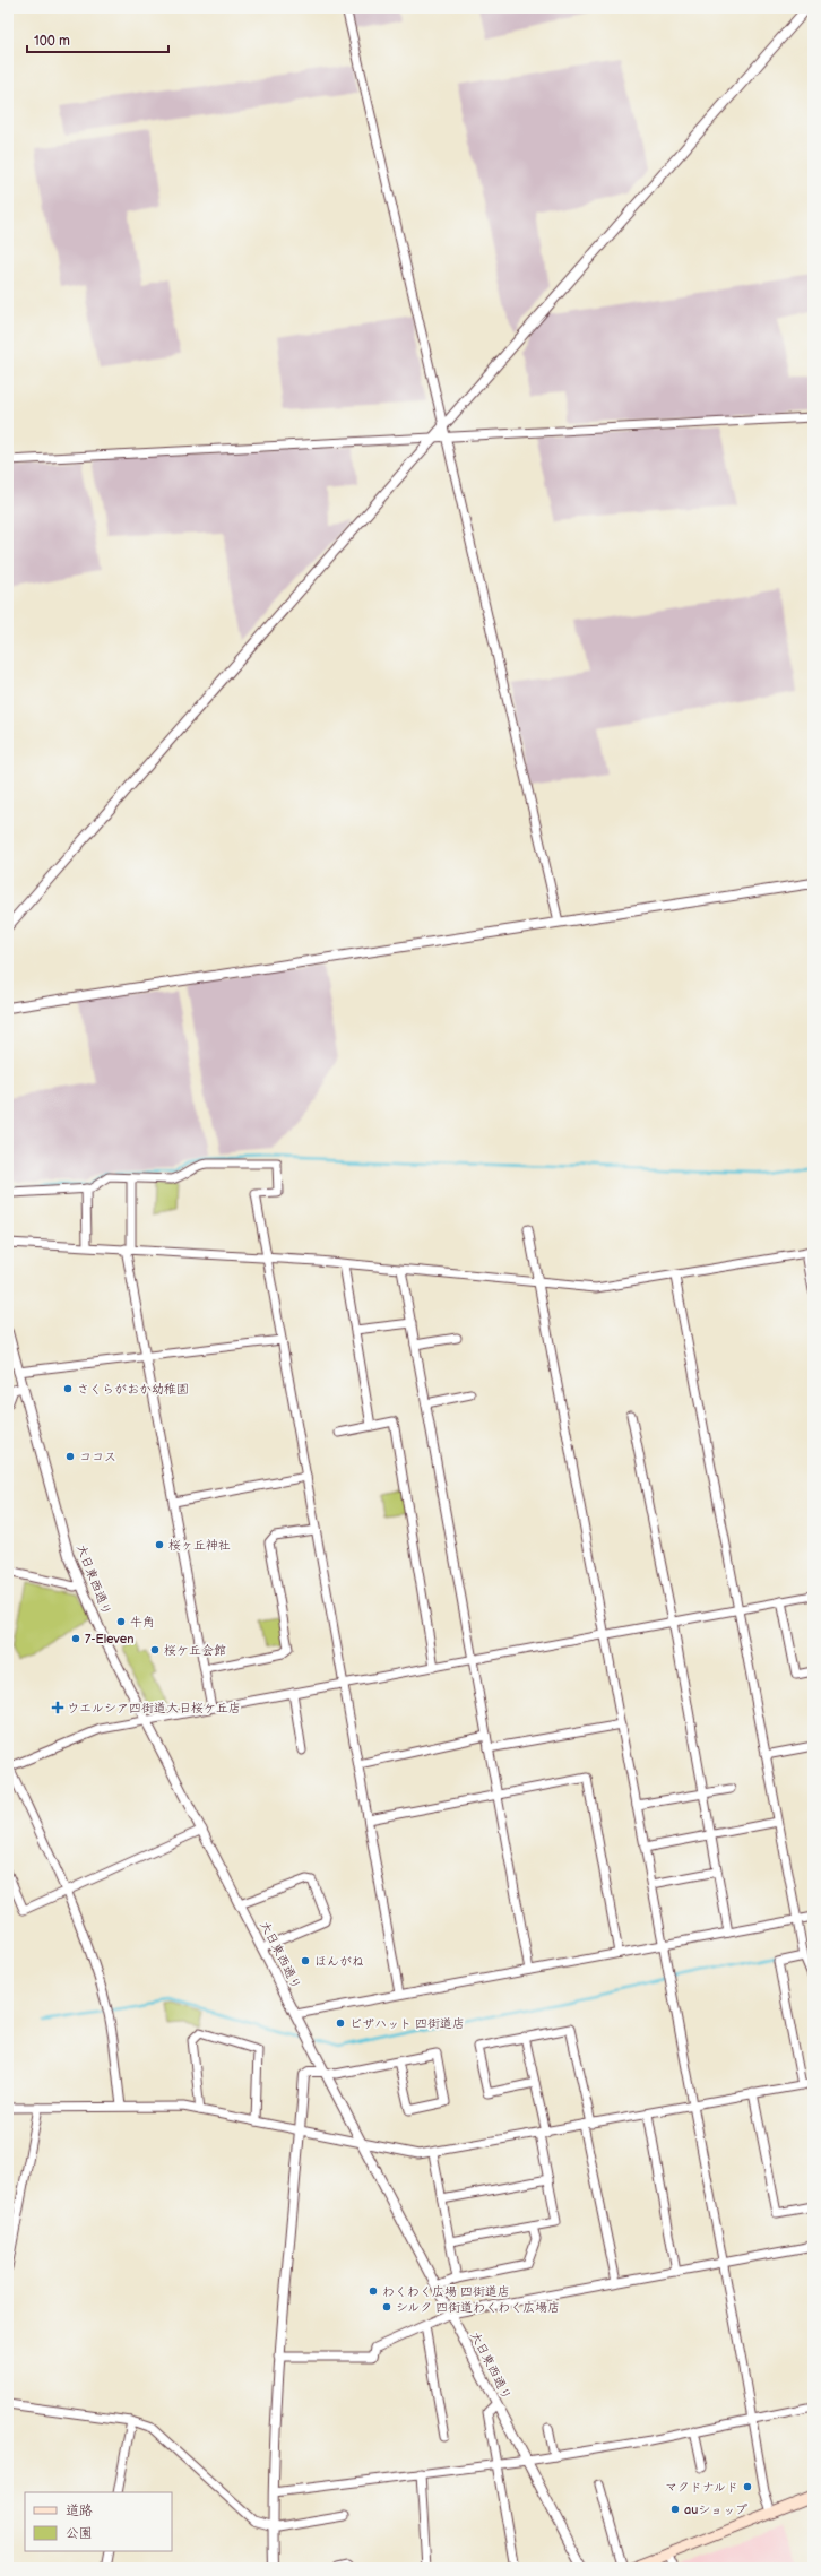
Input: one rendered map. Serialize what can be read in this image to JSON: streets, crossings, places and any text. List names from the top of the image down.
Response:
{
  "streets": {
    "street": ["大日東西通り"]
  },
  "places": {
    "other": [
      "さくらがおか幼稚園",
      "ココス",
      "桜ヶ丘神社",
      "牛角",
      "7-Eleven",
      "桜ケ丘会館",
      "ほんがね",
      "ピザハット 四街道店",
      "わくわく広場 四街道店",
      "シルク 四街道わくわく広場店",
      "マクドナルド",
      "auショップ"
    ],
    "health": ["ウエルシア四街道大日桜ケ丘店"]
  },
  "legend": ["道路", "公園"],
  "scale_bar": "100 m"
}
